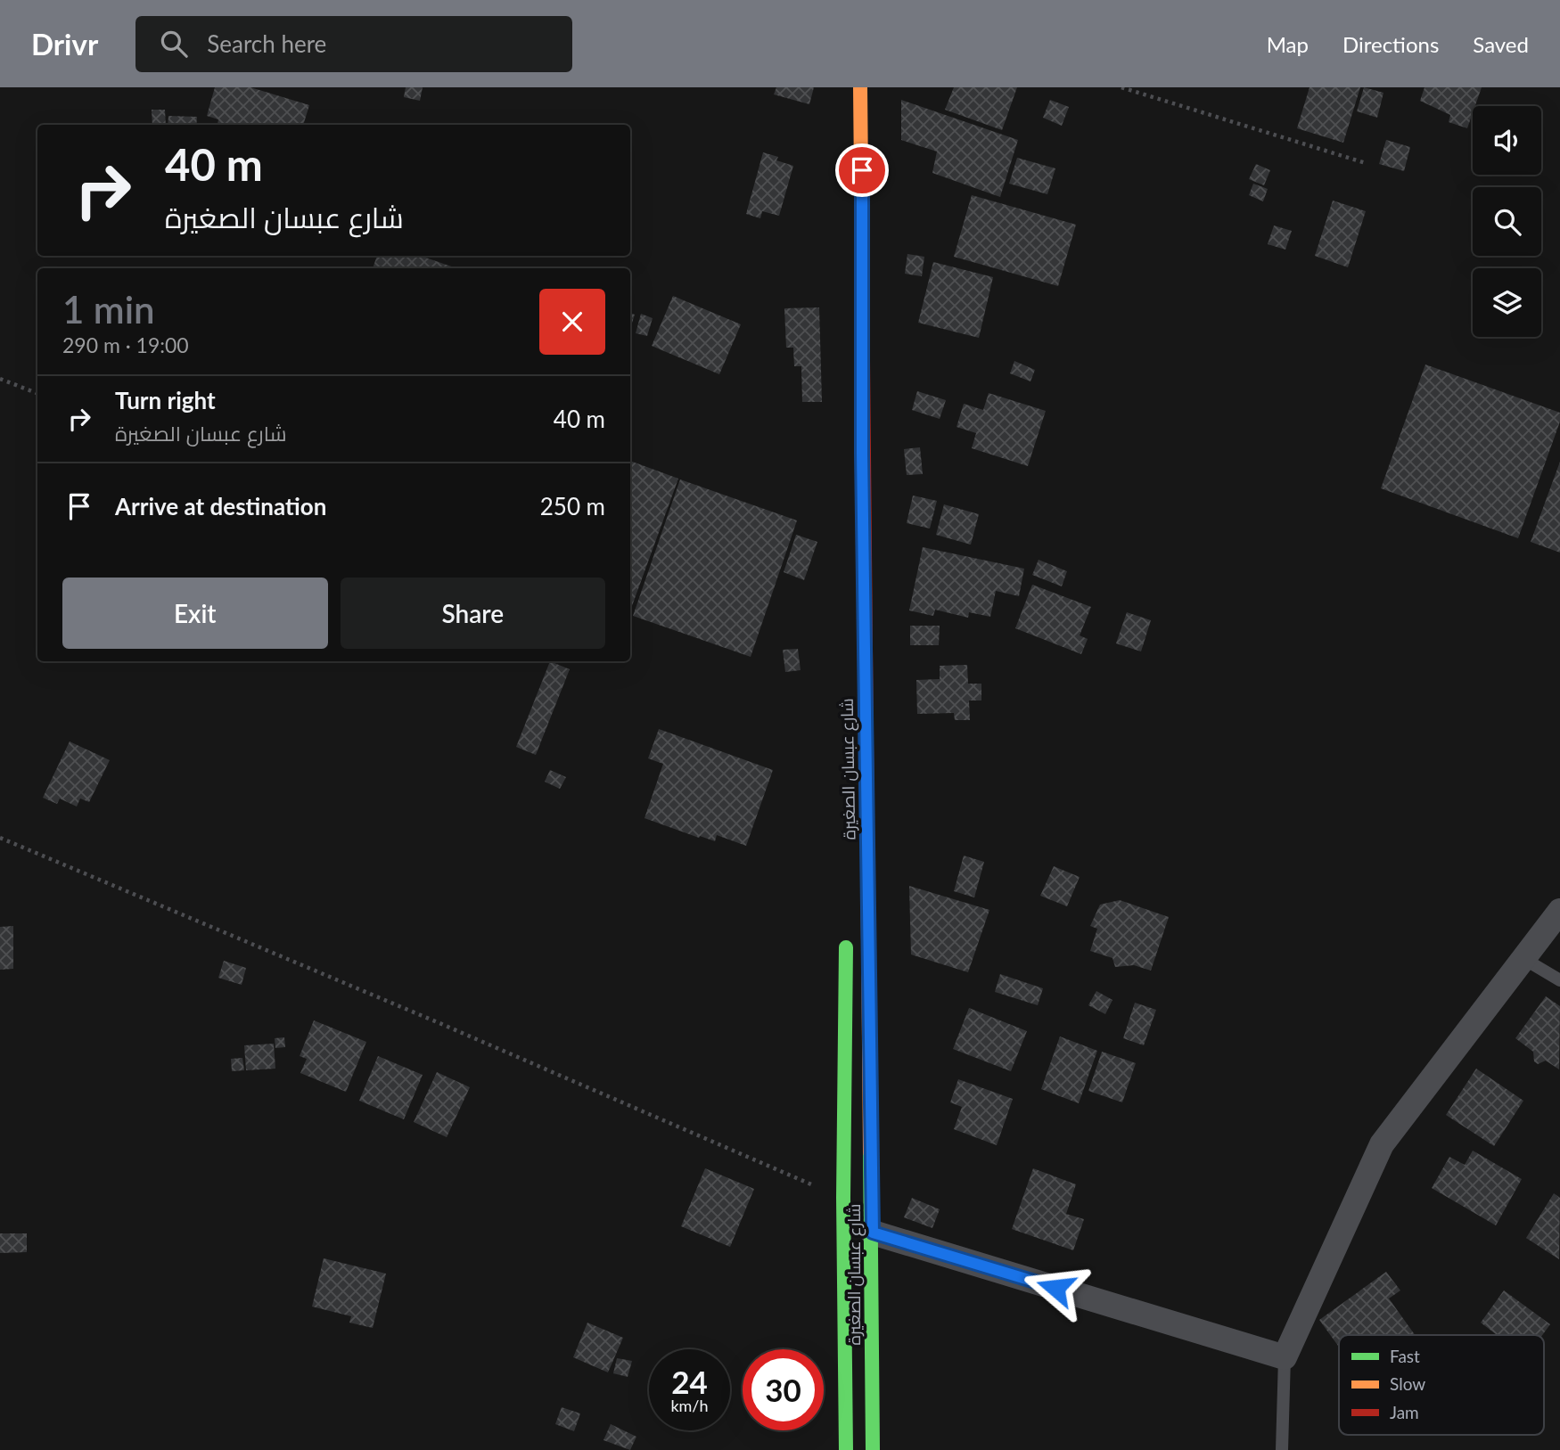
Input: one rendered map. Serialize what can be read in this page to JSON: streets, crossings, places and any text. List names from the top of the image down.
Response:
{
  "streets": {
    "street": ["شارع عبسان الصغيرة"]
  },
  "legend": ["Fast", "Slow", "Jam"],
  "page": {
    "header": "Drivr",
    "search": "Search here",
    "nav": ["Map", "Directions", "Saved"],
    "turn": ["40 m", "شارع عبسان الصغيرة"],
    "heading": ["1 min", "290 m · 19:00"],
    "list": [
      {
        "name": "Turn right",
        "note": "شارع عبسان الصغيرة",
        "value": "40 m"
      },
      {
        "name": "Arrive at destination",
        "value": "250 m"
      }
    ],
    "buttons": ["Exit", "Share"],
    "speed": "24 km/h",
    "limit": "30"
  }
}
